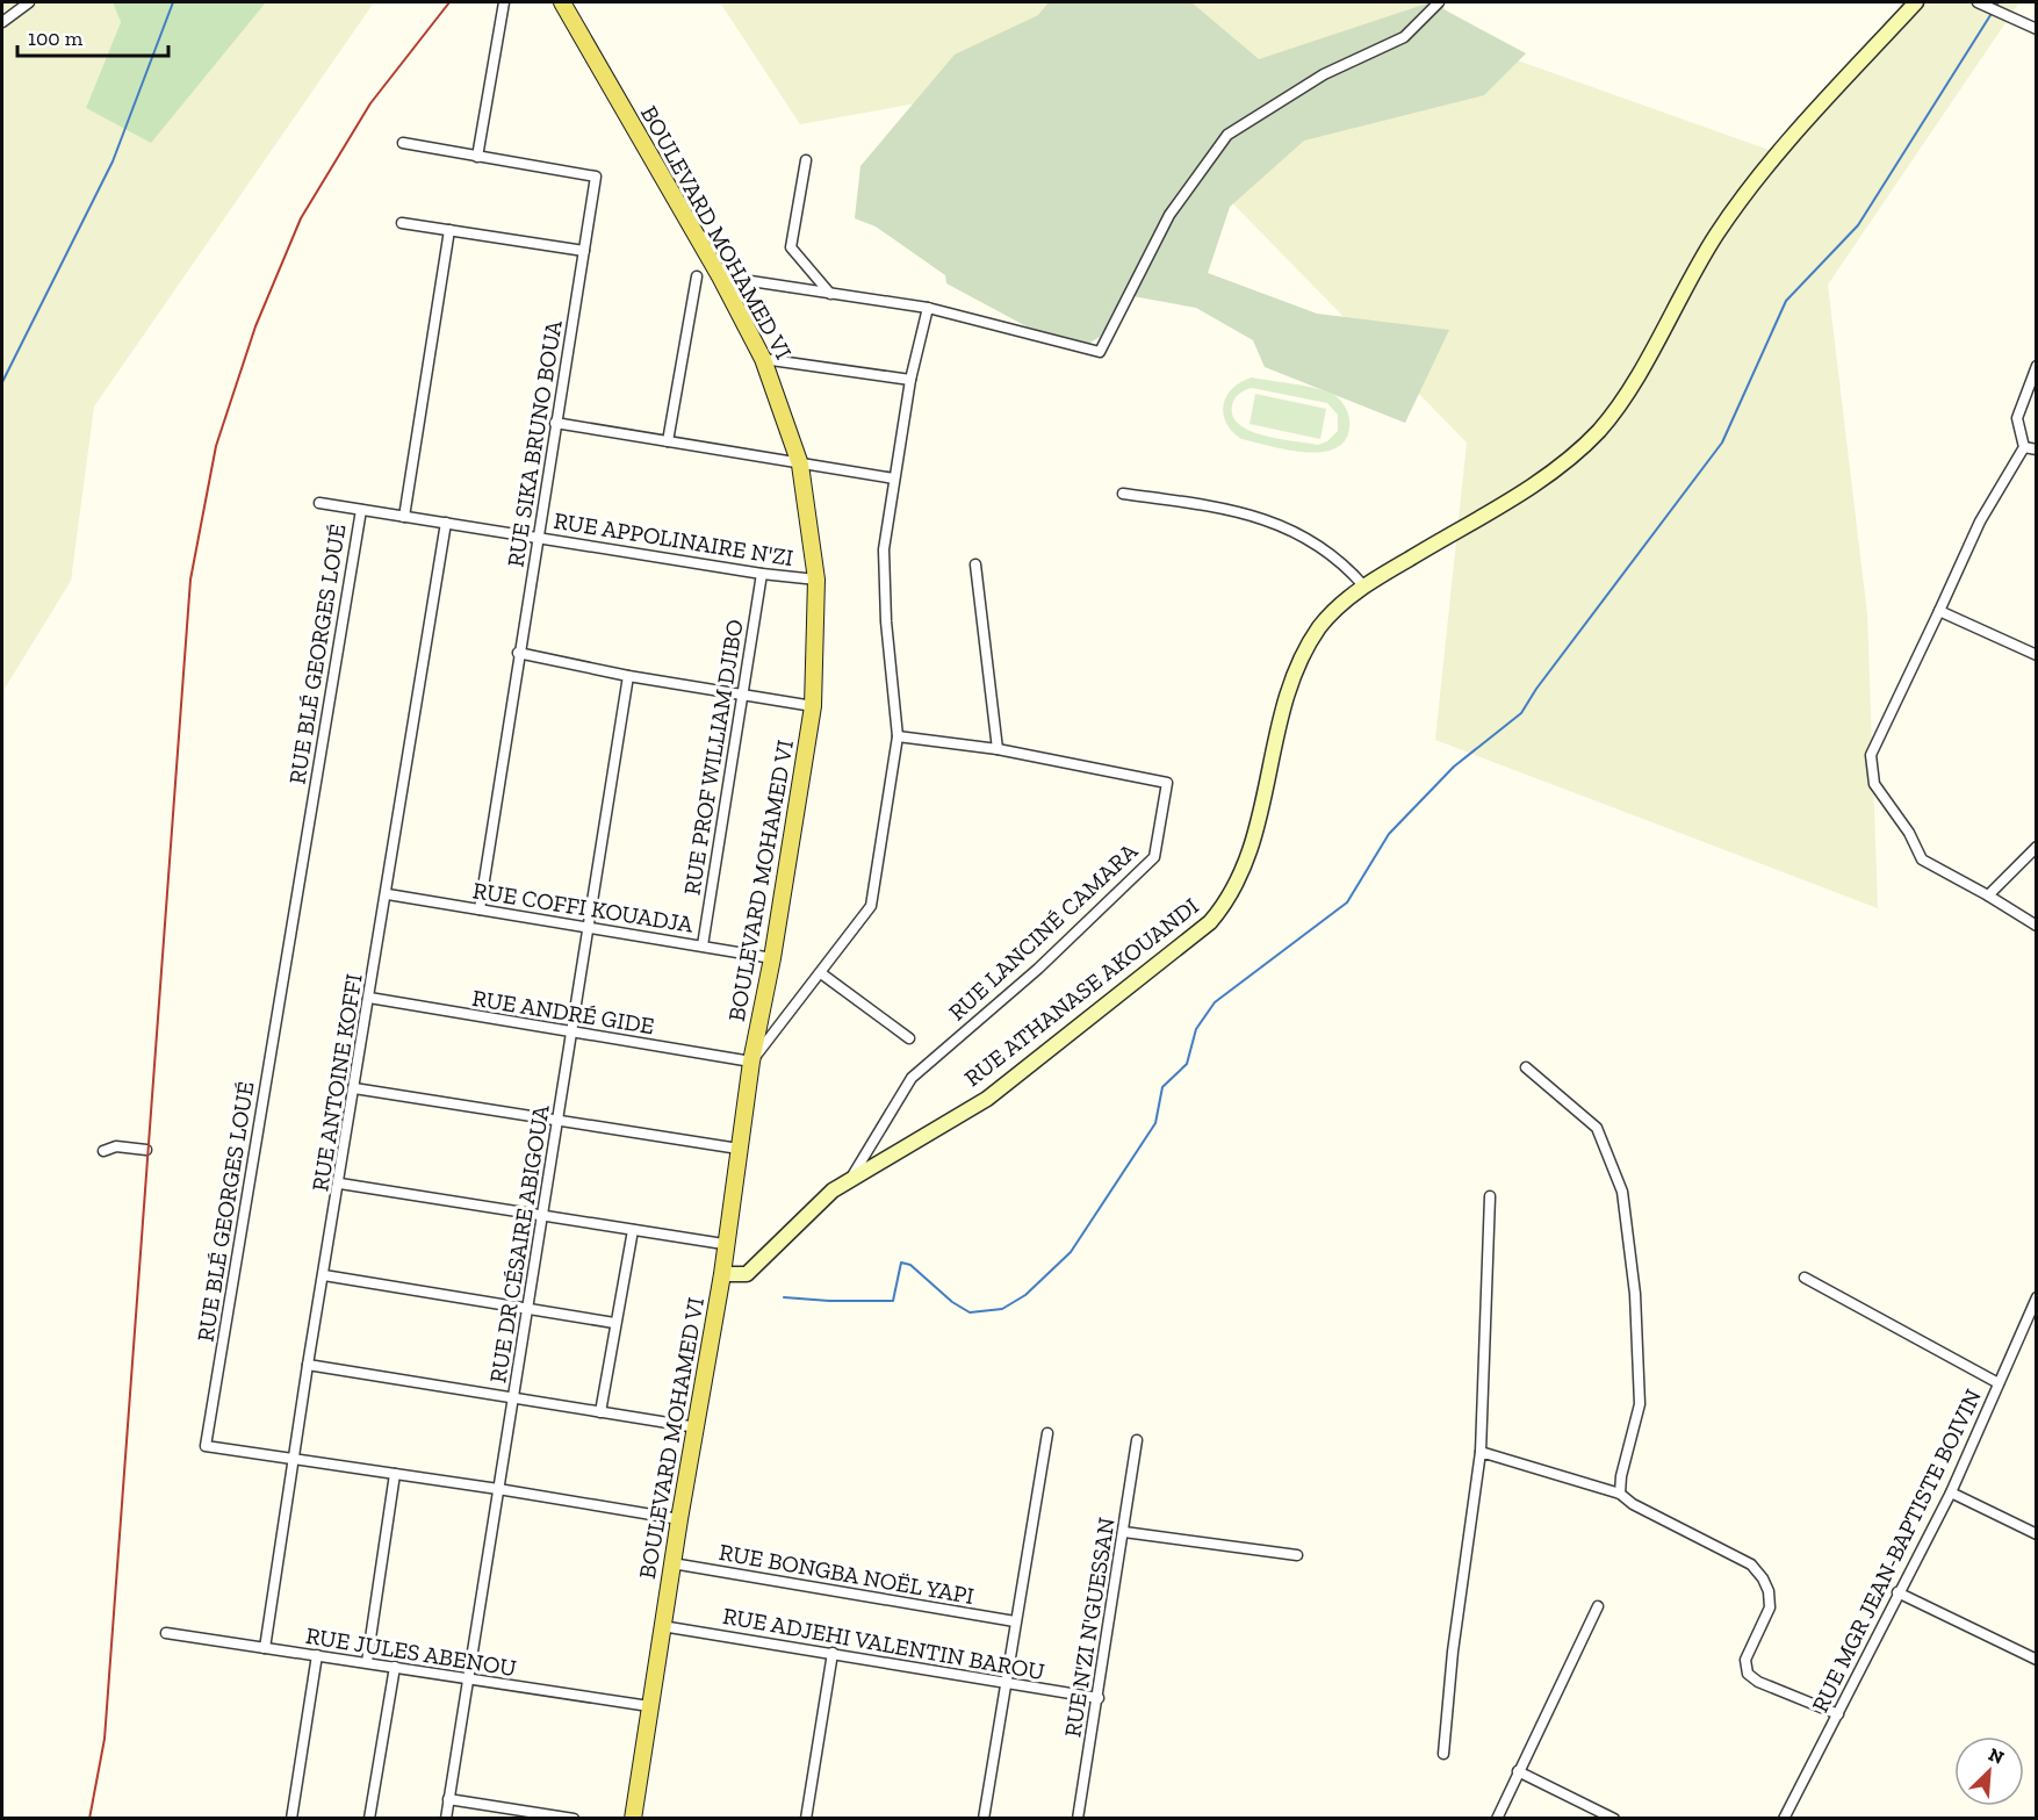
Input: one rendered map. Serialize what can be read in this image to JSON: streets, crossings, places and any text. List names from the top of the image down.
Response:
{
  "streets": {
    "main road": ["BOULEVARD MOHAMED VI"],
    "street": [
      "RUE SIKA BRUNO BOUA",
      "RUE APPOLINAIRE N'ZI",
      "RUE BLÉ GEORGES LOUÉ",
      "RUE PROF WILLIAM DJIBO",
      "RUE COFFI KOUADJA",
      "RUE LANCINÉ CAMARA",
      "RUE ATHANASE AKOUANDI",
      "RUE ANDRÉ GIDE",
      "RUE ANTOINE KOFFI",
      "RUE DR CÉSAIRE ABIGOUA",
      "RUE MGR JEAN-BAPTISTE BOIVIN",
      "RUE BONGBA NOËL YAPI",
      "RUE N'ZI N'GUESSAN",
      "RUE ADJEHI VALENTIN BAROU",
      "RUE JULES ABENOU"
    ]
  },
  "crossings": [
    ["BOULEVARD MOHAMED VI", "RUE APPOLINAIRE N'ZI"],
    ["BOULEVARD MOHAMED VI", "RUE BLÉ GEORGES LOUÉ"],
    ["BOULEVARD MOHAMED VI", "RUE COFFI KOUADJA"],
    ["BOULEVARD MOHAMED VI", "RUE ATHANASE AKOUANDI"],
    ["BOULEVARD MOHAMED VI", "RUE ANDRÉ GIDE"],
    ["BOULEVARD MOHAMED VI", "RUE BONGBA NOËL YAPI"],
    ["BOULEVARD MOHAMED VI", "RUE ADJEHI VALENTIN BAROU"],
    ["BOULEVARD MOHAMED VI", "RUE JULES ABENOU"],
    ["RUE SIKA BRUNO BOUA", "RUE APPOLINAIRE N'ZI"],
    ["RUE SIKA BRUNO BOUA", "RUE COFFI KOUADJA"],
    ["RUE APPOLINAIRE N'ZI", "RUE BLÉ GEORGES LOUÉ"],
    ["RUE APPOLINAIRE N'ZI", "RUE PROF WILLIAM DJIBO"],
    ["RUE APPOLINAIRE N'ZI", "RUE ANTOINE KOFFI"],
    ["RUE BLÉ GEORGES LOUÉ", "RUE ANTOINE KOFFI"],
    ["RUE BLÉ GEORGES LOUÉ", "RUE DR CÉSAIRE ABIGOUA"],
    ["RUE PROF WILLIAM DJIBO", "RUE COFFI KOUADJA"],
    ["RUE COFFI KOUADJA", "RUE ANTOINE KOFFI"],
    ["RUE COFFI KOUADJA", "RUE DR CÉSAIRE ABIGOUA"],
    ["RUE LANCINÉ CAMARA", "RUE ATHANASE AKOUANDI"],
    ["RUE ANDRÉ GIDE", "RUE ANTOINE KOFFI"],
    ["RUE ANDRÉ GIDE", "RUE DR CÉSAIRE ABIGOUA"],
    ["RUE ANTOINE KOFFI", "RUE JULES ABENOU"],
    ["RUE DR CÉSAIRE ABIGOUA", "RUE JULES ABENOU"],
    ["RUE N'ZI N'GUESSAN", "RUE ADJEHI VALENTIN BAROU"]
  ],
  "scale_bar": "100 m",
  "north": "top right"
}
